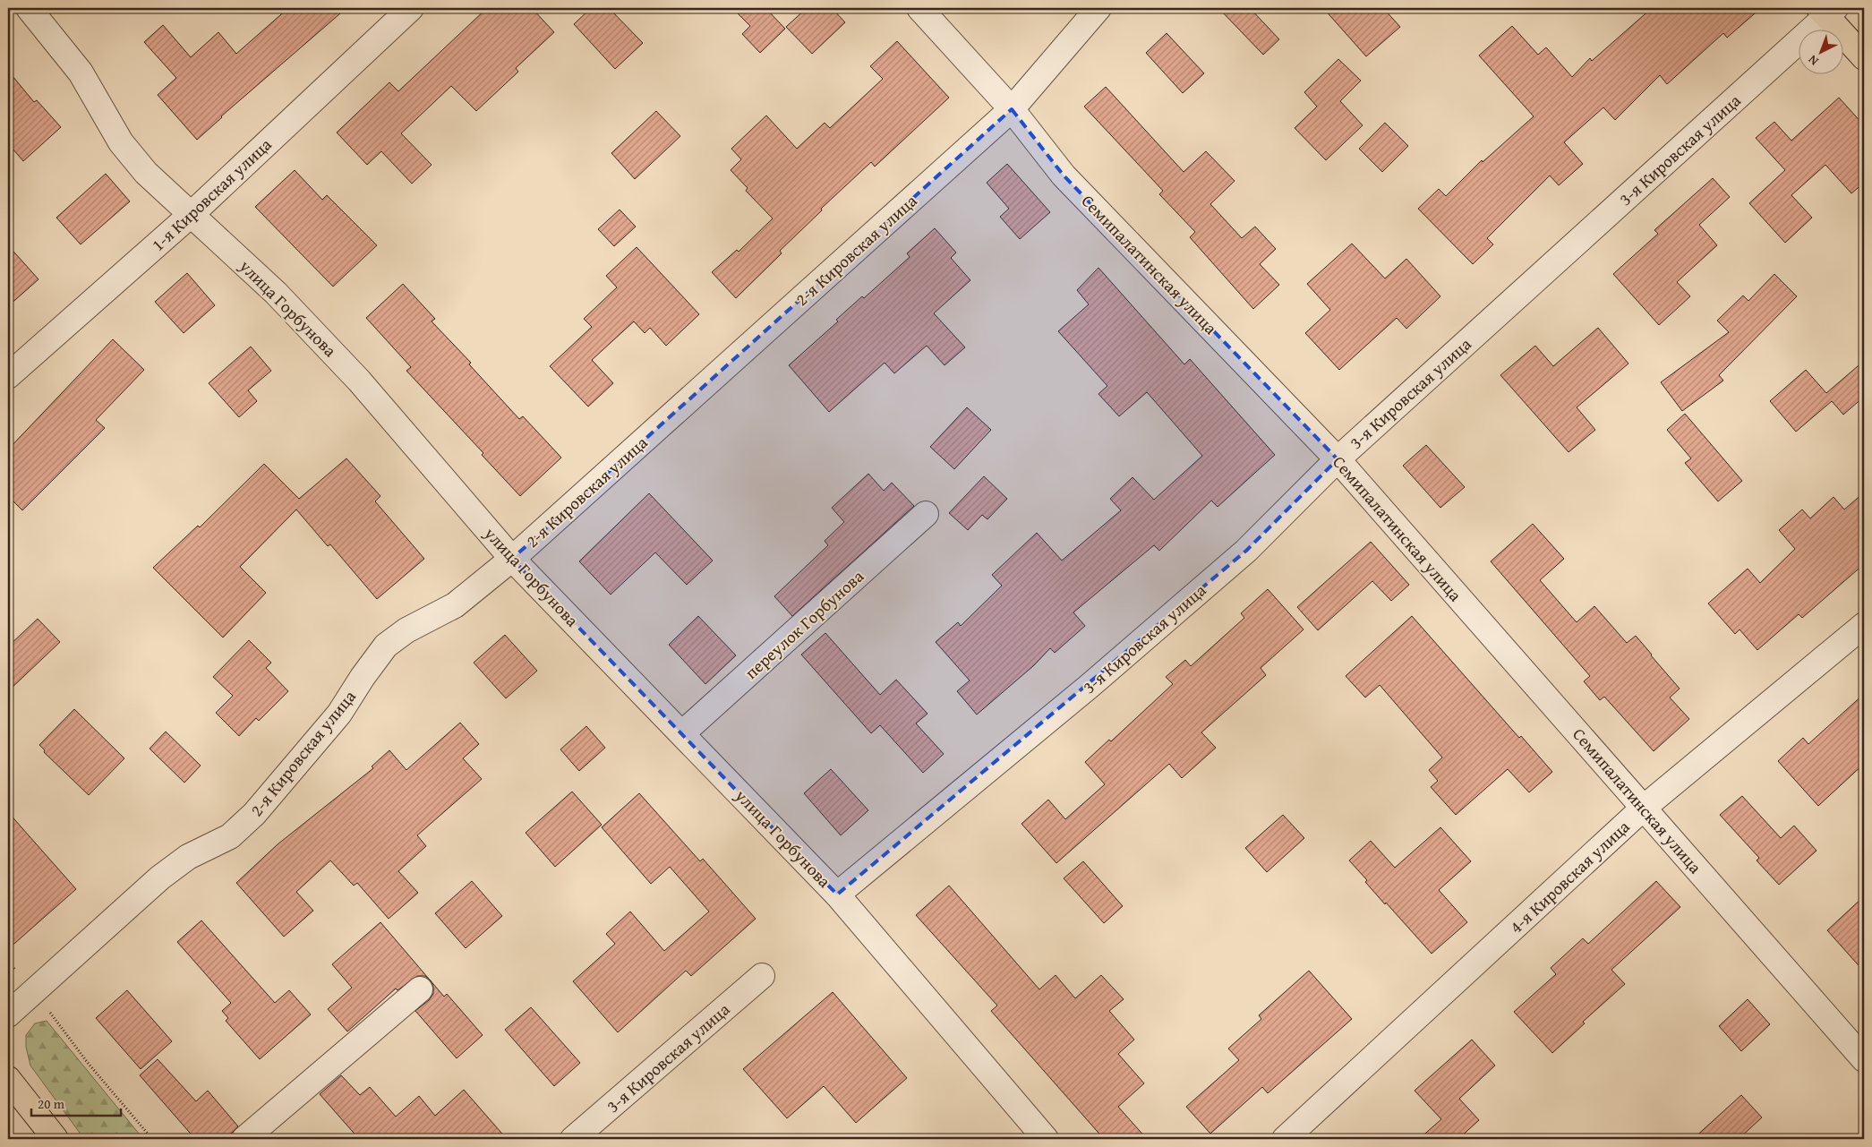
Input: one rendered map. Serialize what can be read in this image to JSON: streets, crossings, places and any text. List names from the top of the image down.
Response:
{
  "streets": {
    "street": [
      "3-я Кировская улица",
      "1-я Кировская улица",
      "2-я Кировская улица",
      "Семипалатинская улица",
      "улица Горбунова",
      "переулок Горбунова",
      "4-я Кировская улица"
    ]
  },
  "crossings": [
    ["3-я Кировская улица", "Семипалатинская улица"],
    ["3-я Кировская улица", "улица Горбунова"],
    ["1-я Кировская улица", "улица Горбунова"],
    ["2-я Кировская улица", "Семипалатинская улица"],
    ["2-я Кировская улица", "улица Горбунова"],
    ["Семипалатинская улица", "4-я Кировская улица"],
    ["улица Горбунова", "переулок Горбунова"]
  ],
  "scale_bar": "20 m",
  "north": "bottom left"
}
